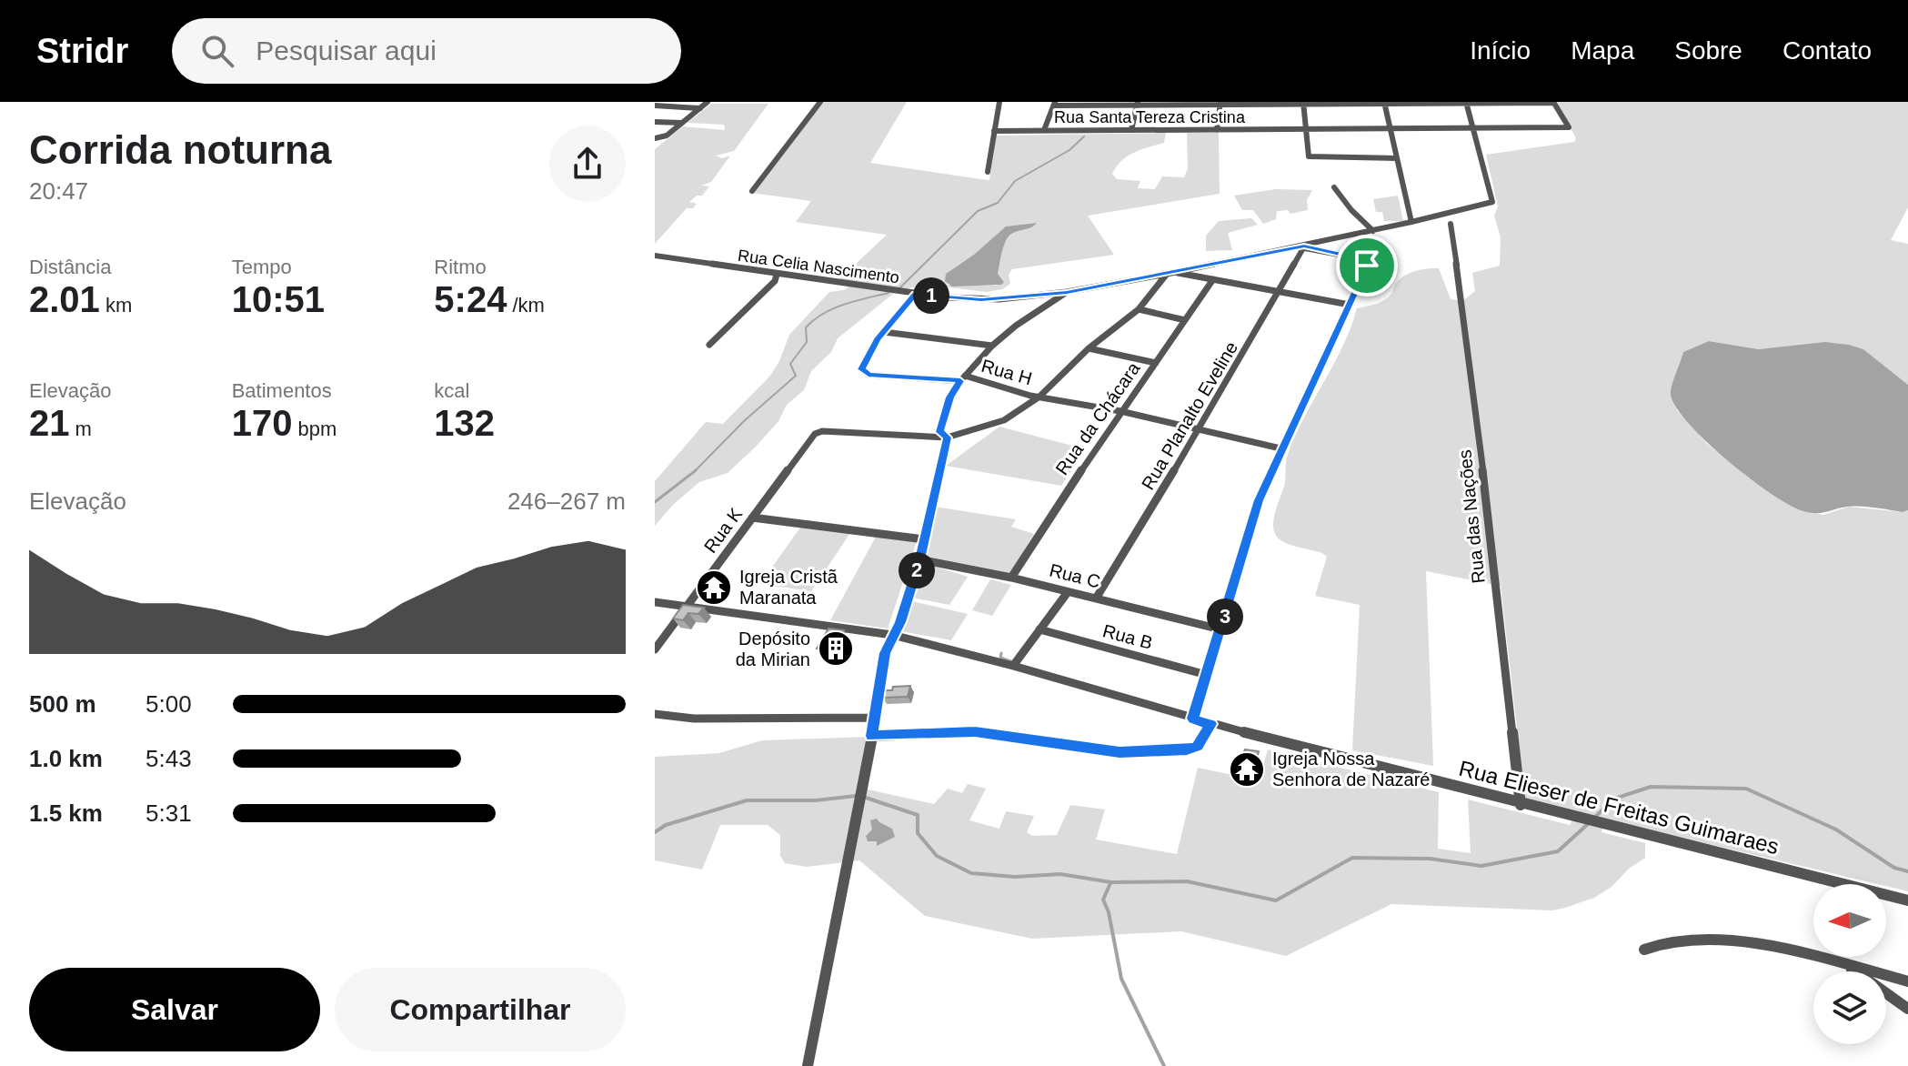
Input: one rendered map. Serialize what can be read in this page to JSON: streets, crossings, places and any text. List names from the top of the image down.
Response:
{
  "streets": {
    "street": [
      "Rua Santa Tereza Cristina",
      "Rua Celia Nascimento",
      "Rua H",
      "Rua Planalto Eveline",
      "Rua da Chácara",
      "Rua das Nações",
      "Rua K",
      "Rua C",
      "Rua B",
      "Rua Elieser de Freitas Guimaraes"
    ]
  },
  "crossings": [
    ["Rua Santa Tereza Cristina", "Rua Celia Nascimento"],
    ["Rua Celia Nascimento", "Rua Planalto Eveline"],
    ["Rua H", "Rua Planalto Eveline"],
    ["Rua H", "Rua da Chácara"],
    ["Rua Planalto Eveline", "Rua C"],
    ["Rua da Chácara", "Rua C"],
    ["Rua das Nações", "Rua Elieser de Freitas Guimaraes"],
    ["Rua K", "Rua Elieser de Freitas Guimaraes"]
  ],
  "places": {
    "temple": ["Igreja Cristã Maranata", "Igreja Nossa Senhora de Nazaré"],
    "building": ["Depósito da Mirian"]
  },
  "north": "left",
  "page": {
    "header": "Stridr",
    "search": "Pesquisar aqui",
    "nav": [
      "Início",
      "Mapa",
      "Sobre",
      "Contato"
    ],
    "heading": ["Corrida noturna", "20:47"],
    "stats": [
      ["Distância", "2.01 km"],
      ["Tempo", "10:51"],
      ["Ritmo", "5:24 /km"],
      ["Elevação", "21 m"],
      ["Batimentos", "170 bpm"],
      ["kcal", "132"]
    ],
    "pins": ["1", "2", "3"],
    "chart": ["Elevação", "246–267 m"],
    "list": [
      {
        "name": "500 m",
        "note": "5:00"
      },
      {
        "name": "1.0 km",
        "note": "5:43"
      },
      {
        "name": "1.5 km",
        "note": "5:31"
      }
    ],
    "buttons": ["Salvar", "Compartilhar"]
  }
}
